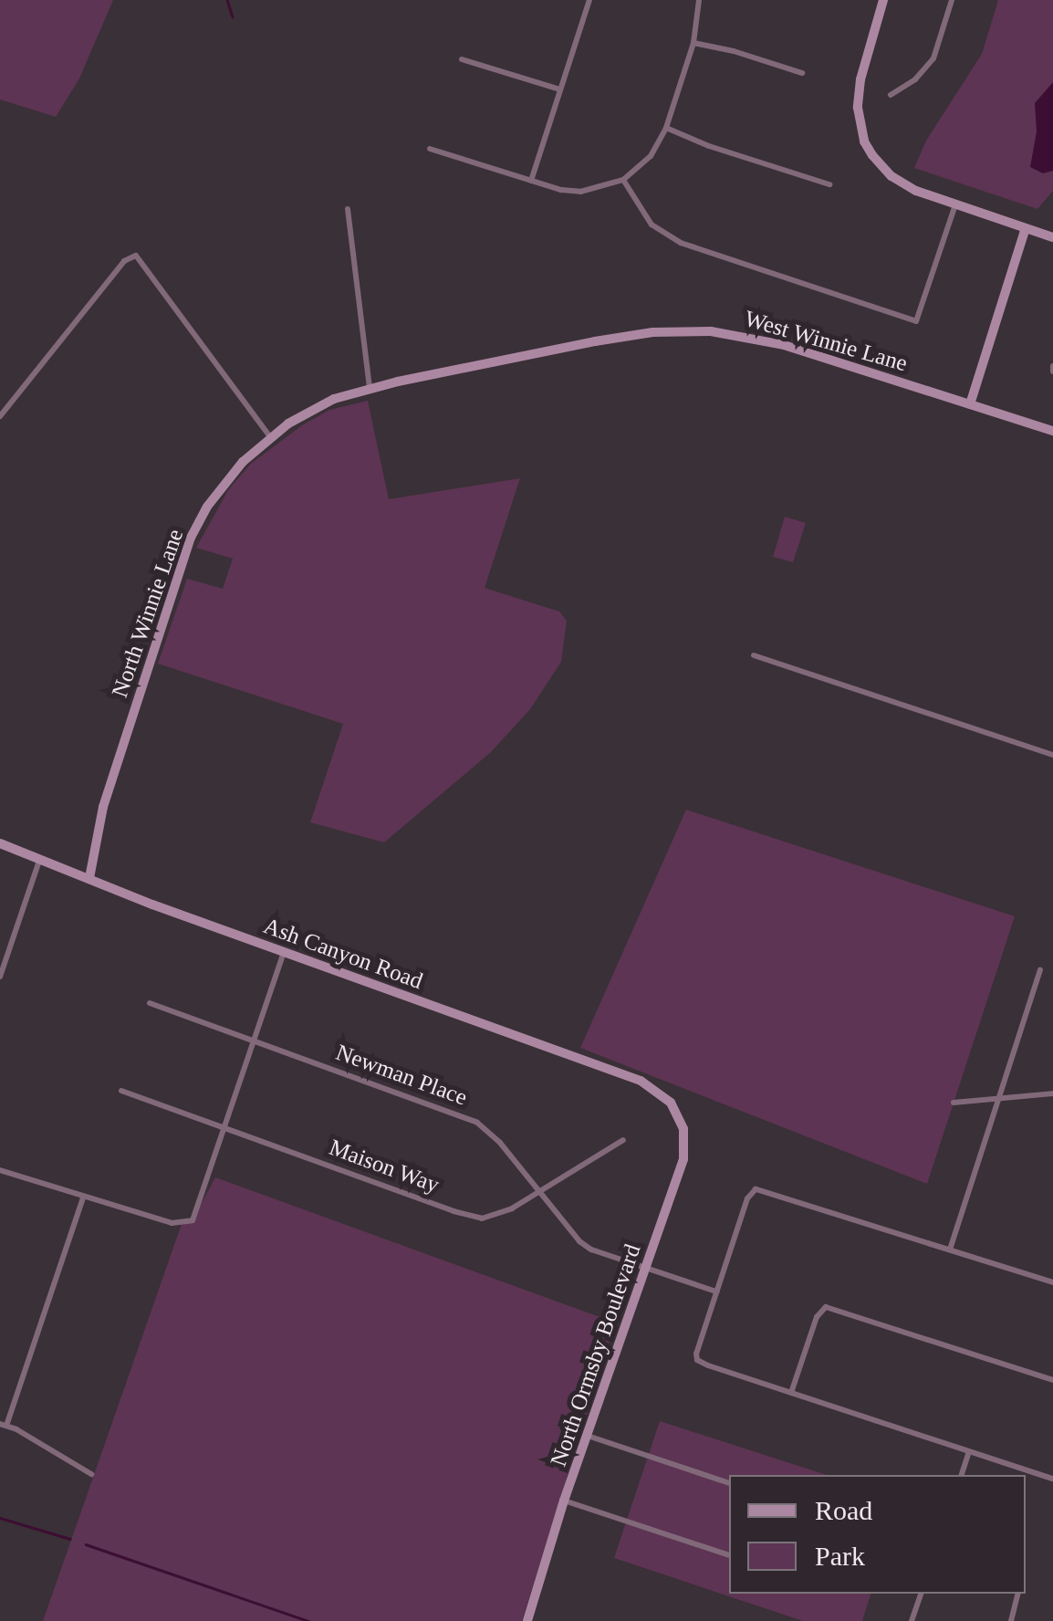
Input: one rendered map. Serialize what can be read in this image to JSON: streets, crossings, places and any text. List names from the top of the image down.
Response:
{
  "streets": {
    "street": [
      "West Winnie Lane",
      "North Winnie Lane",
      "Ash Canyon Road",
      "Newman Place",
      "Maison Way",
      "North Ormsby Boulevard"
    ]
  },
  "crossings": [
    ["West Winnie Lane", "North Winnie Lane"],
    ["North Winnie Lane", "Ash Canyon Road"],
    ["Ash Canyon Road", "North Ormsby Boulevard"],
    ["Newman Place", "Maison Way"],
    ["Newman Place", "North Ormsby Boulevard"]
  ],
  "legend": ["Road", "Park"]
}
